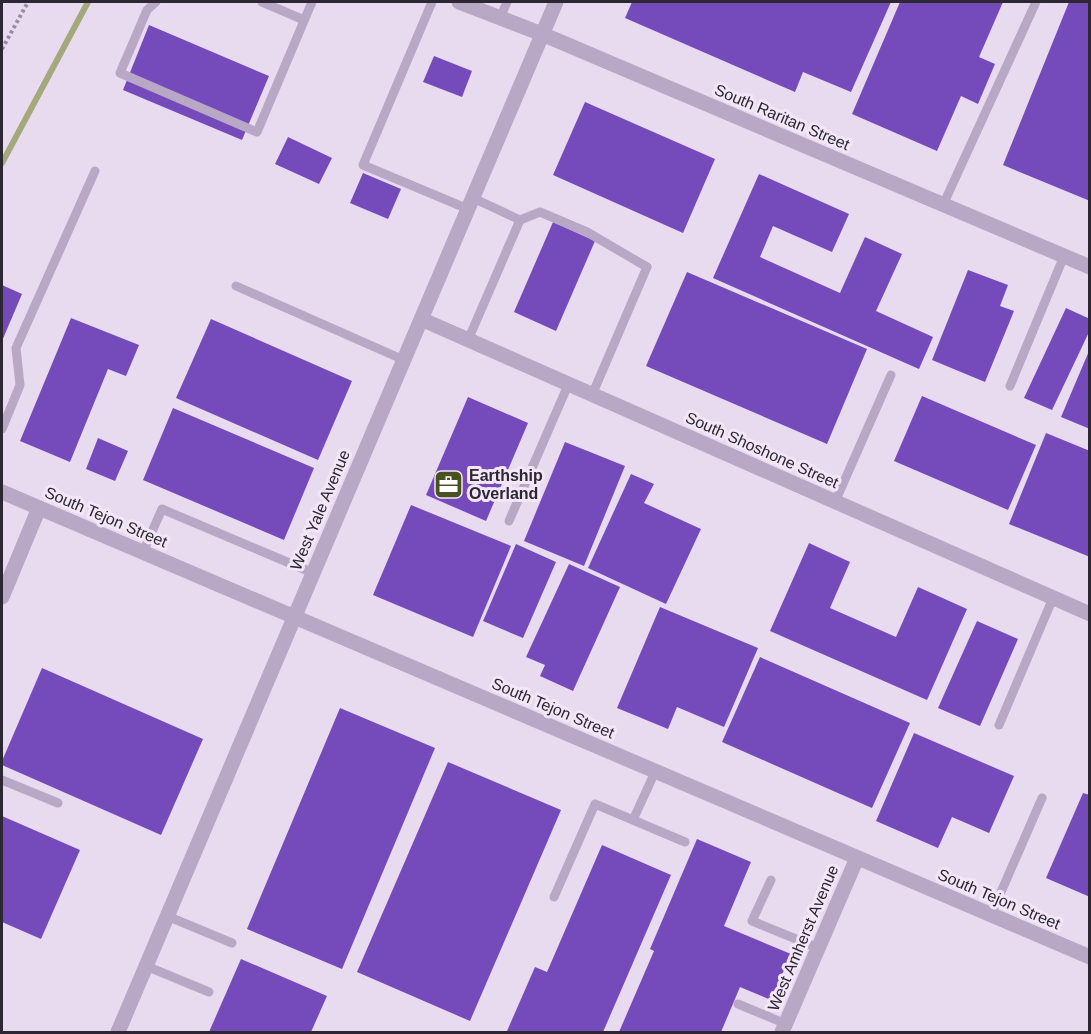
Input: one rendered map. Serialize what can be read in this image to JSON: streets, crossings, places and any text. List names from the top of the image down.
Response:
{
  "streets": {
    "street": [
      "South Raritan Street",
      "South Shoshone Street",
      "West Yale Avenue",
      "South Tejon Street",
      "West Amherst Avenue"
    ]
  },
  "crossings": [
    ["South Raritan Street", "West Yale Avenue"],
    ["South Shoshone Street", "West Yale Avenue"],
    ["West Yale Avenue", "South Tejon Street"],
    ["South Tejon Street", "West Amherst Avenue"]
  ],
  "places": {
    "office": ["Earthship Overland"]
  }
}
